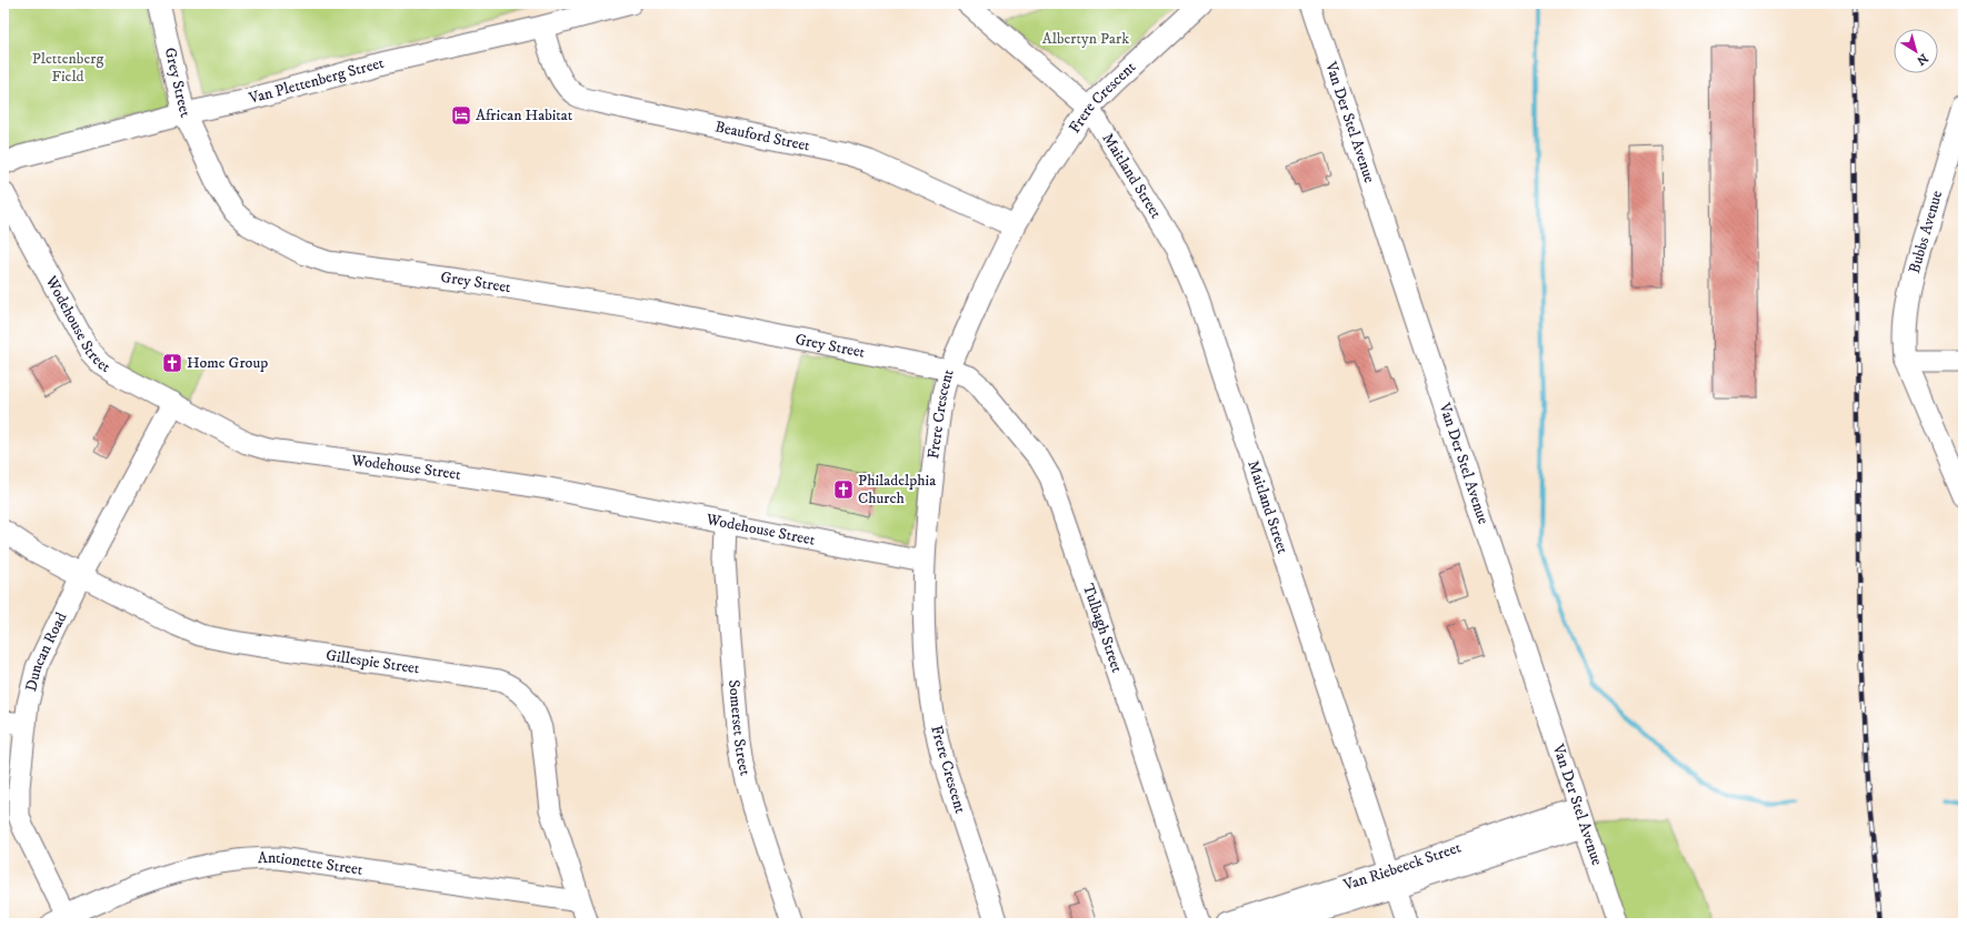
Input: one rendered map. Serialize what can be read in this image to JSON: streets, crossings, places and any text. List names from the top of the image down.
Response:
{
  "streets": {
    "street": [
      "Grey Street",
      "Van Plettenberg Street",
      "Frere Crescent",
      "Van Der Stel Avenue",
      "Beauford Street",
      "Maitland Street",
      "Bubbs Avenue",
      "Wodehouse Street",
      "Tulbagh Street",
      "Duncan Road",
      "Gillespie Street",
      "Somerset Street",
      "Antionette Street",
      "Van Riebeeck Street"
    ]
  },
  "crossings": [
    ["Grey Street", "Van Plettenberg Street"],
    ["Grey Street", "Frere Crescent"],
    ["Grey Street", "Tulbagh Street"],
    ["Van Plettenberg Street", "Beauford Street"],
    ["Frere Crescent", "Beauford Street"],
    ["Frere Crescent", "Maitland Street"],
    ["Frere Crescent", "Wodehouse Street"],
    ["Frere Crescent", "Tulbagh Street"],
    ["Van Der Stel Avenue", "Van Riebeeck Street"],
    ["Maitland Street", "Van Riebeeck Street"],
    ["Wodehouse Street", "Duncan Road"],
    ["Wodehouse Street", "Somerset Street"],
    ["Duncan Road", "Gillespie Street"],
    ["Duncan Road", "Antionette Street"],
    ["Gillespie Street", "Antionette Street"]
  ],
  "parks": ["Albertyn Park", "Plettenberg Field"],
  "places": {
    "hotel": ["African Habitat"],
    "church": ["Home Group", "Philadelphia Church"]
  },
  "north": "bottom right"
}
